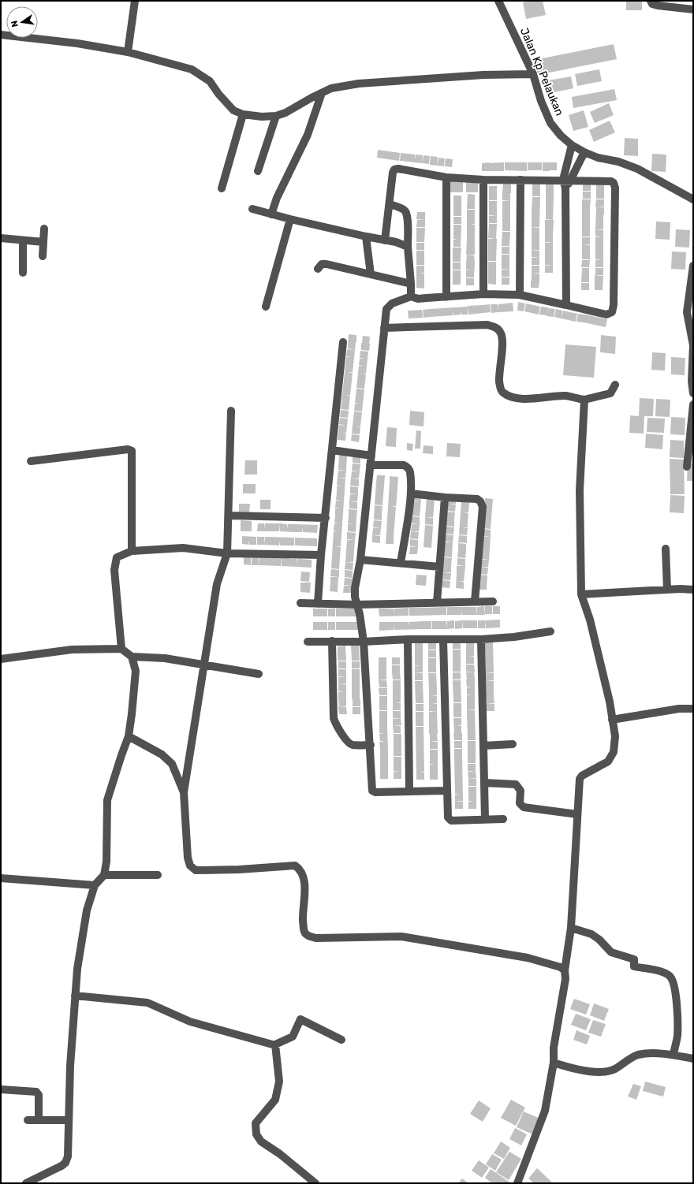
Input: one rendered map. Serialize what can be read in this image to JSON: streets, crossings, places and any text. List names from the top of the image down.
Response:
{
  "streets": {
    "street": ["Jalan Kp Pelaukan"]
  },
  "north": "left"
}
